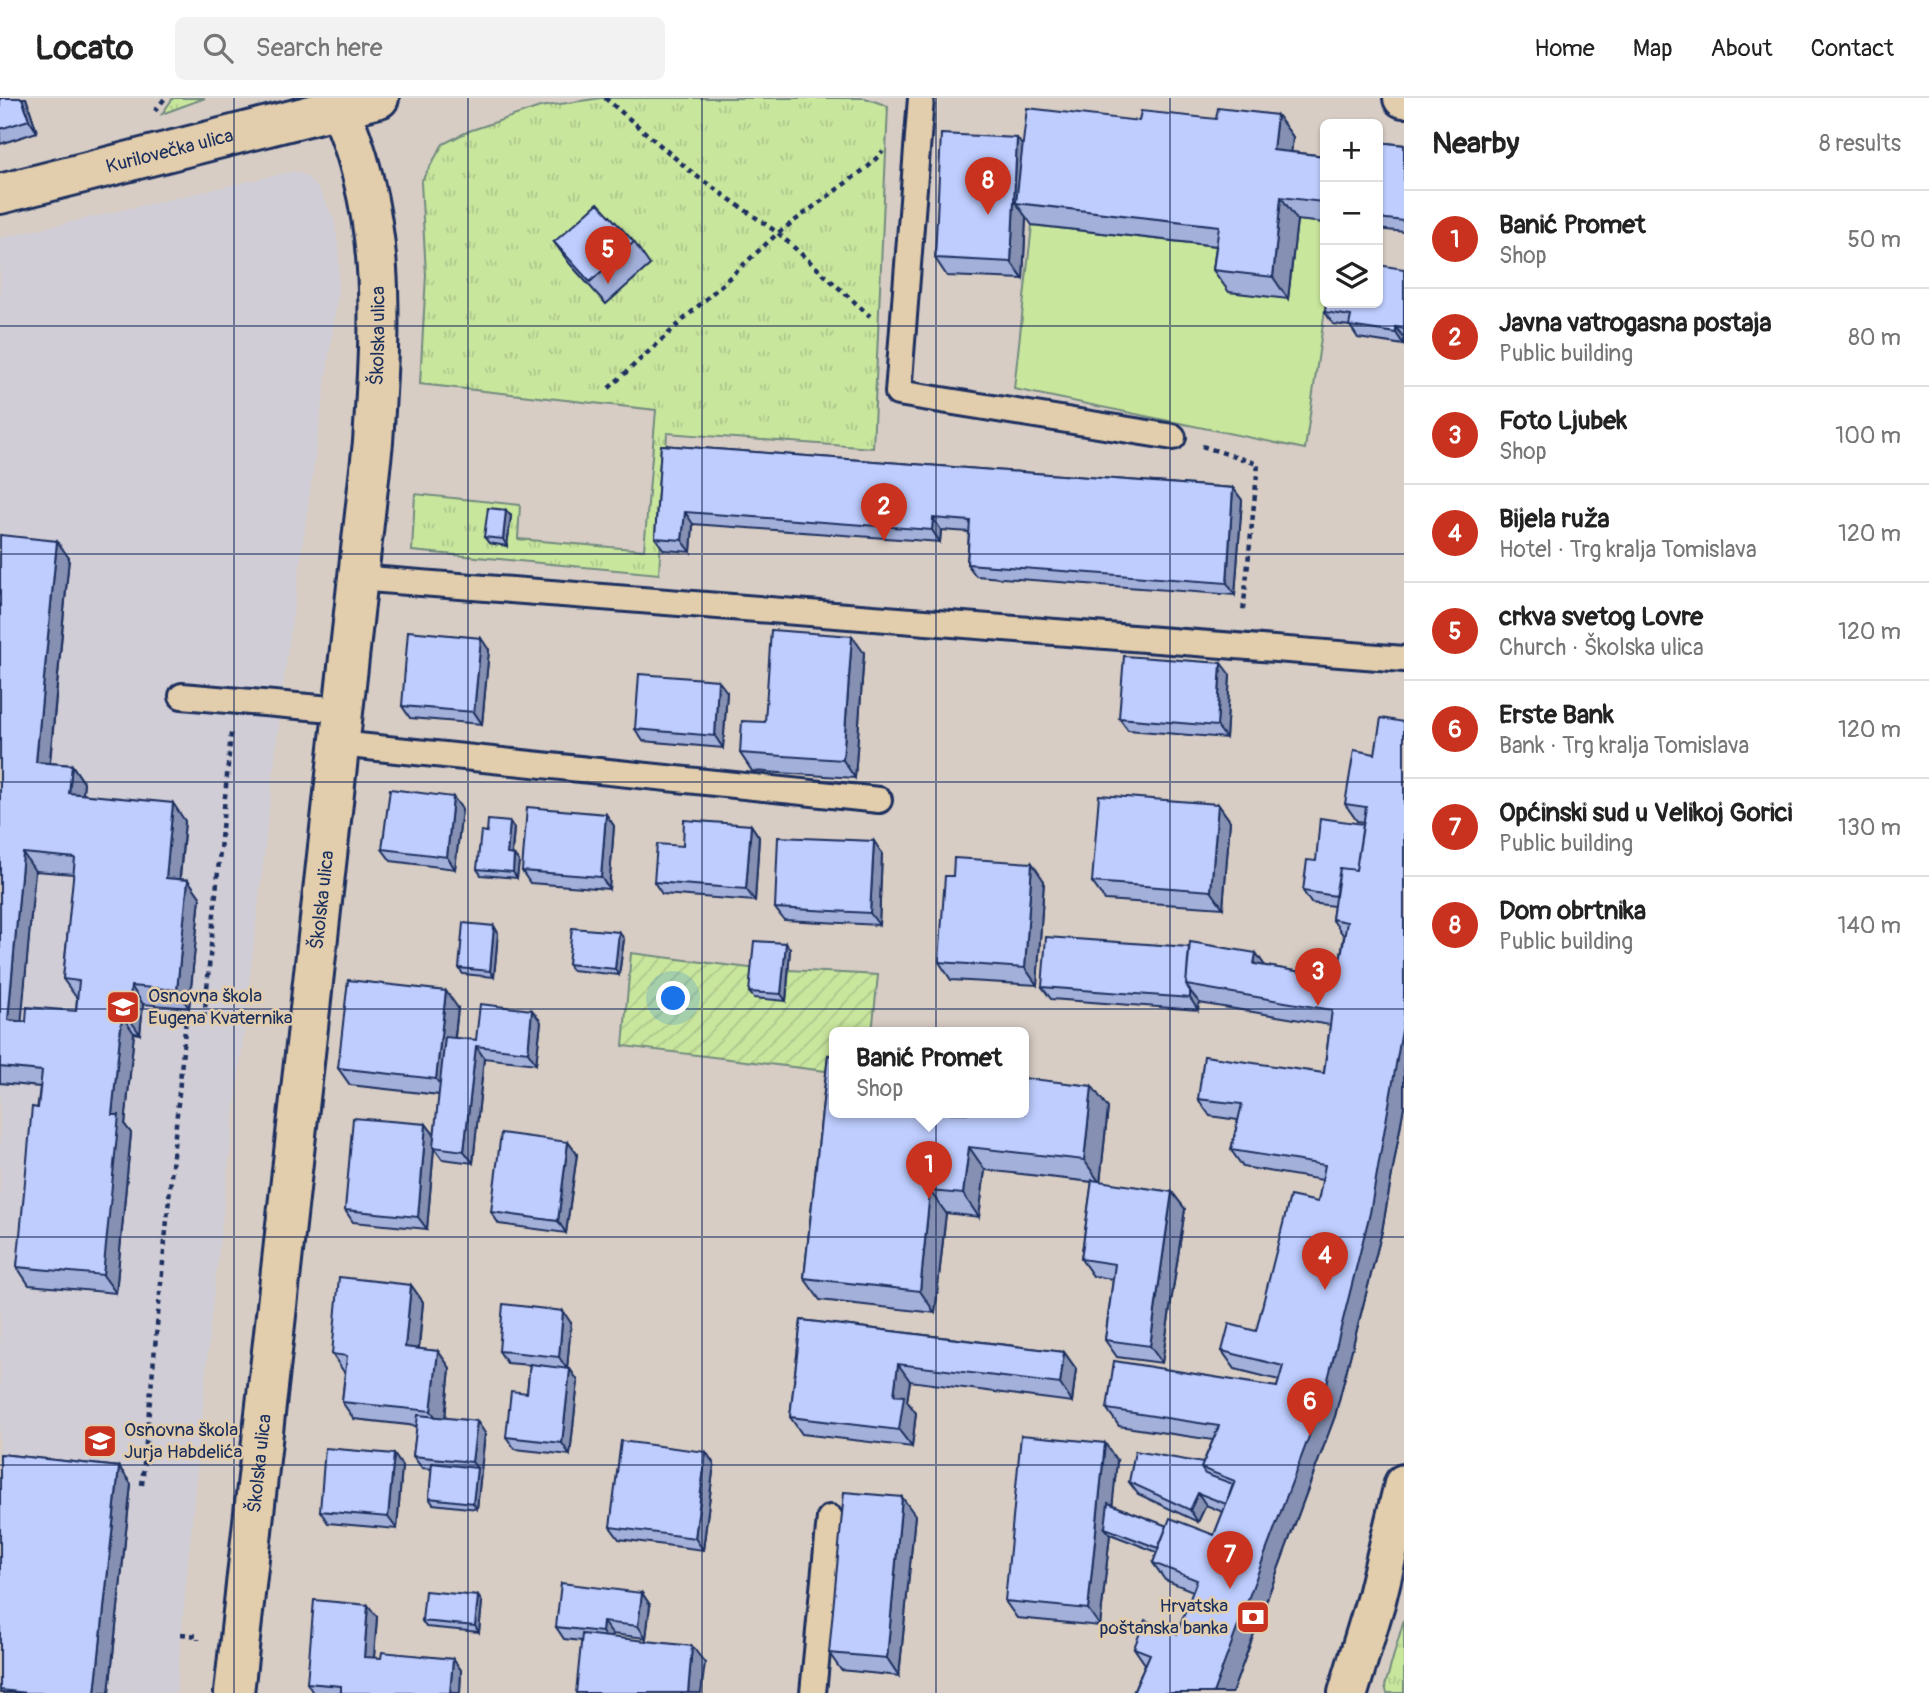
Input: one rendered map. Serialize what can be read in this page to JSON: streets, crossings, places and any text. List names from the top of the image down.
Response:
{
  "streets": {
    "street": ["Kurilovečka ulica", "Školska ulica"]
  },
  "crossings": [
    ["Kurilovečka ulica", "Školska ulica"]
  ],
  "places": {
    "school or university": ["Osnovna škola Eugena Kvaternika", "Osnovna škola Jurja Habdelića"],
    "bank": ["Hrvatska poštanska banka"]
  },
  "page": {
    "header": "Locato",
    "search": "Search here",
    "nav": [
      "Home",
      "Map",
      "About",
      "Contact"
    ],
    "heading": ["Nearby", "8 results"],
    "map_buttons": ["+", "−"],
    "pins": [
      "8",
      "5",
      "2",
      "3",
      "1",
      "4",
      "6",
      "7"
    ],
    "list": [
      {
        "mark": "1",
        "name": "Banić Promet",
        "note": "Shop",
        "value": "50 m"
      },
      {
        "mark": "2",
        "name": "Javna vatrogasna postaja",
        "note": "Public building",
        "value": "80 m"
      },
      {
        "mark": "3",
        "name": "Foto Ljubek",
        "note": "Shop",
        "value": "100 m"
      },
      {
        "mark": "4",
        "name": "Bijela ruža",
        "note": "Hotel · Trg kralja Tomislava",
        "value": "120 m"
      },
      {
        "mark": "5",
        "name": "crkva svetog Lovre",
        "note": "Church · Školska ulica",
        "value": "120 m"
      },
      {
        "mark": "6",
        "name": "Erste Bank",
        "note": "Bank · Trg kralja Tomislava",
        "value": "120 m"
      },
      {
        "mark": "7",
        "name": "Općinski sud u Velikoj Gorici",
        "note": "Public building",
        "value": "130 m"
      },
      {
        "mark": "8",
        "name": "Dom obrtnika",
        "note": "Public building",
        "value": "140 m"
      }
    ],
    "popup": ["Banić Promet", "Shop"]
  }
}
